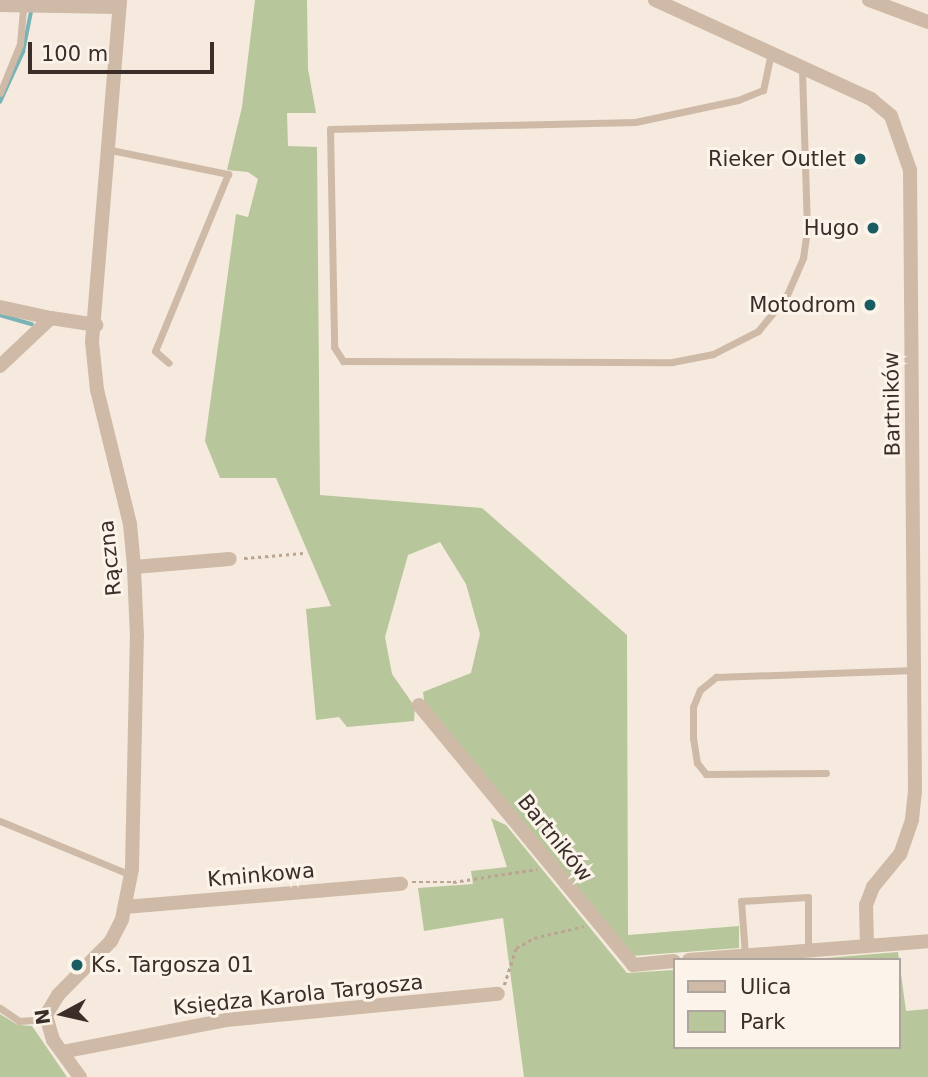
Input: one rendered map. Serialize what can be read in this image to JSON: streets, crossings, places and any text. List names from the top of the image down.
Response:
{
  "streets": {
    "street": [
      "Bartników",
      "Rączna",
      "Kminkowa",
      "Księdza Karola Targosza"
    ]
  },
  "crossings": [
    ["Rączna", "Kminkowa"]
  ],
  "places": [
    "Rieker Outlet",
    "Hugo",
    "Motodrom",
    "Ks. Targosza 01"
  ],
  "legend": ["Ulica", "Park"],
  "scale_bar": "100 m",
  "north": "left"
}
